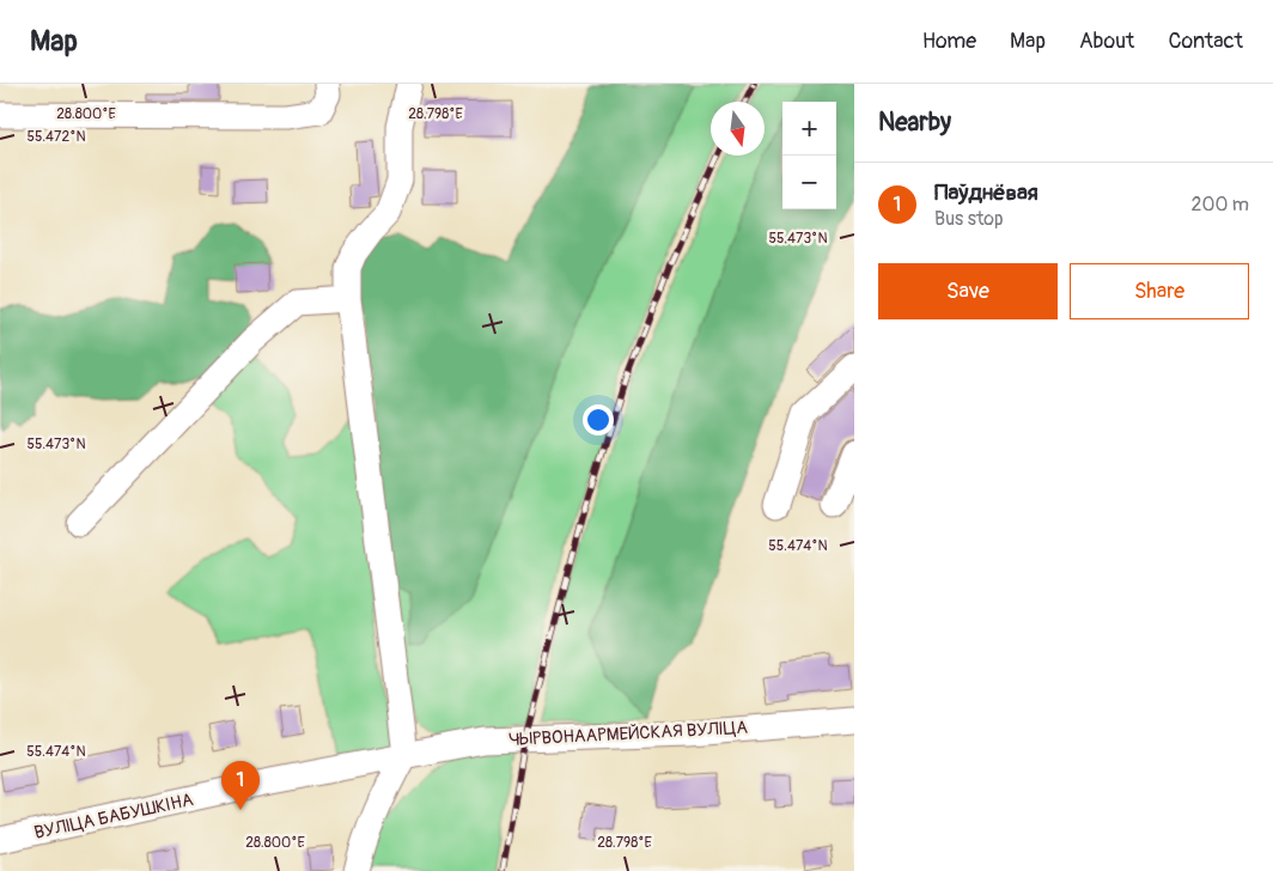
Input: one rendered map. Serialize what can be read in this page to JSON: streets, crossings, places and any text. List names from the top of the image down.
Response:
{
  "streets": {
    "street": ["ЧЫРВОНААРМЕЙСКАЯ ВУЛІЦА", "ВУЛІЦА БАБУШКІНА"]
  },
  "crossings": [
    ["ЧЫРВОНААРМЕЙСКАЯ ВУЛІЦА", "ВУЛІЦА БАБУШКІНА"]
  ],
  "north": "bottom",
  "page": {
    "header": "Map",
    "nav": [
      "Home",
      "Map",
      "About",
      "Contact"
    ],
    "heading": "Nearby",
    "map_buttons": ["+", "−"],
    "list": [
      {
        "mark": "1",
        "name": "Паўднёвая",
        "note": "Bus stop",
        "value": "200 m"
      }
    ],
    "buttons": ["Save", "Share"],
    "pins": "1"
  },
  "coordinates": [
    "28.800°E",
    "28.798°E",
    "55.472°N",
    "55.473°N",
    "55.474°N"
  ]
}
